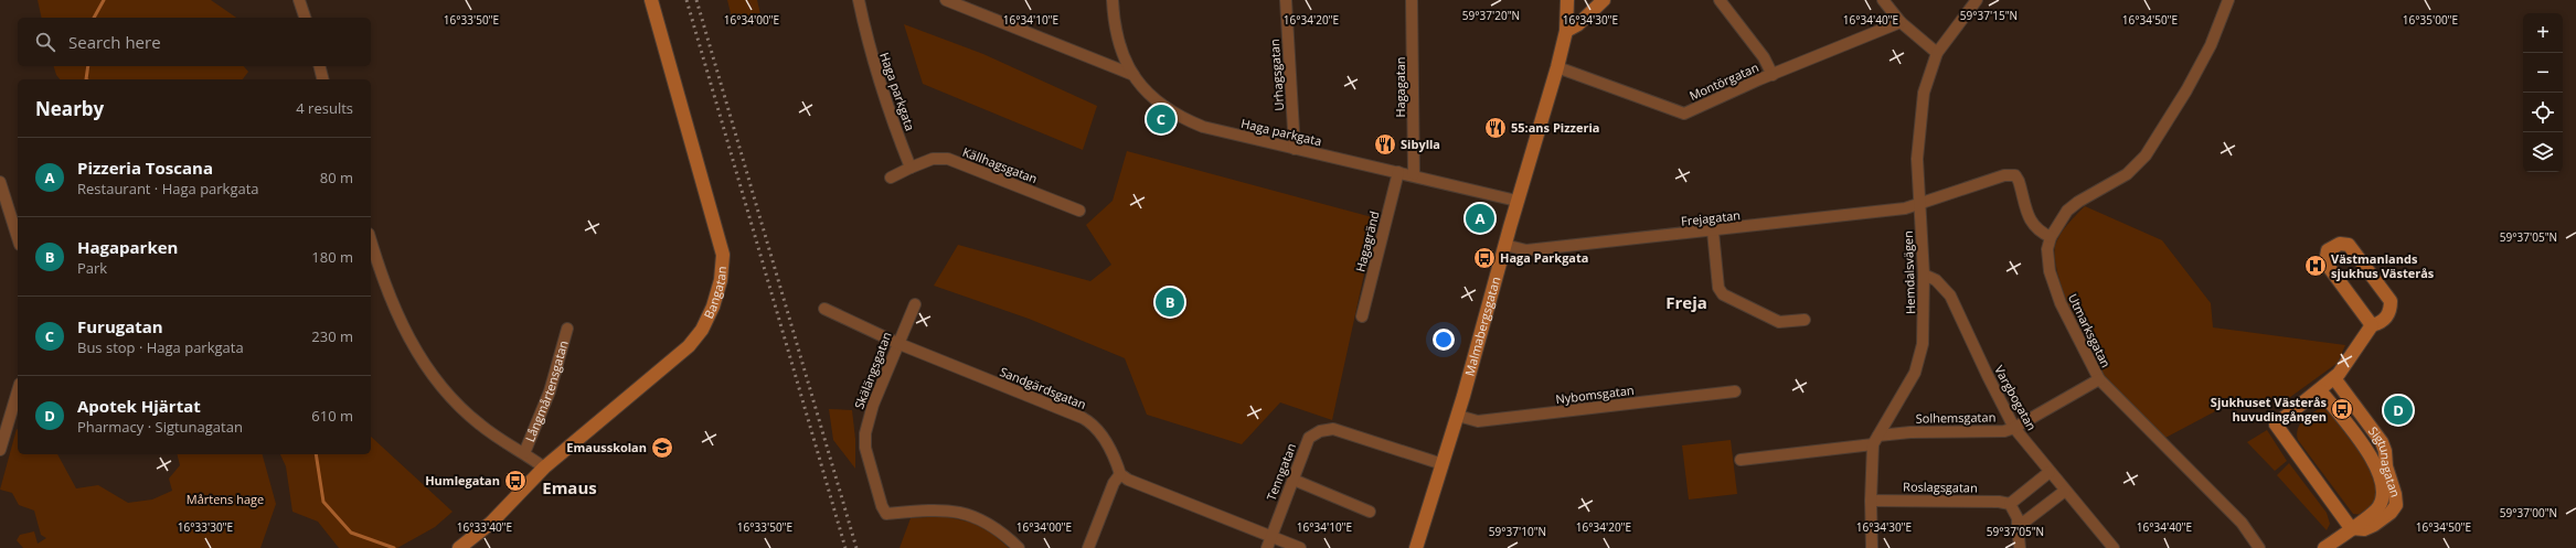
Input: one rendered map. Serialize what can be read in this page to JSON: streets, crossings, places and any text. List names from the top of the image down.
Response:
{
  "streets": {
    "street": [
      "Urhagsgatan",
      "Montörgatan",
      "Hagagatan",
      "Haga parkgata",
      "Källhagsgatan",
      "Frejagatan",
      "Hagagränd",
      "Hemdalsvägen",
      "Bangatan",
      "Malmabergsgatan",
      "Utmarksgatan",
      "Skälängsgatan",
      "Sandgärdsgatan",
      "Långmårtensgatan",
      "Nybomsgatan",
      "Vargbogatan",
      "Solhemsgatan",
      "Sigtunagatan",
      "Tenngatan",
      "Roslagsgatan"
    ]
  },
  "crossings": [
    ["Urhagsgatan", "Haga parkgata"],
    ["Montörgatan", "Malmabergsgatan"],
    ["Hagagatan", "Haga parkgata"],
    ["Haga parkgata", "Källhagsgatan"],
    ["Haga parkgata", "Hagagränd"],
    ["Haga parkgata", "Malmabergsgatan"],
    ["Frejagatan", "Hemdalsvägen"],
    ["Frejagatan", "Malmabergsgatan"],
    ["Hemdalsvägen", "Vargbogatan"],
    ["Hemdalsvägen", "Solhemsgatan"],
    ["Hemdalsvägen", "Roslagsgatan"],
    ["Malmabergsgatan", "Nybomsgatan"],
    ["Malmabergsgatan", "Tenngatan"],
    ["Utmarksgatan", "Solhemsgatan"],
    ["Skälängsgatan", "Sandgärdsgatan"],
    ["Vargbogatan", "Solhemsgatan"]
  ],
  "districts": ["Freja", "Emaus"],
  "parks": ["Mårtens hage"],
  "places": {
    "restaurant": ["55:ans Pizzeria", "Sibylla"],
    "bus stop": ["Haga Parkgata", "Sjukhuset Västerås huvudingången", "Humlegatan"],
    "hospital": ["Västmanlands sjukhus Västerås"],
    "school or university": ["Emausskolan"]
  },
  "page": {
    "map_buttons": ["+", "−"],
    "search": "Search here",
    "heading": ["Nearby", "4 results"],
    "pins": [
      "C",
      "A",
      "B",
      "D"
    ],
    "list": [
      {
        "mark": "A",
        "name": "Pizzeria Toscana",
        "note": "Restaurant · Haga parkgata",
        "value": "80 m"
      },
      {
        "mark": "B",
        "name": "Hagaparken",
        "note": "Park",
        "value": "180 m"
      },
      {
        "mark": "C",
        "name": "Furugatan",
        "note": "Bus stop · Haga parkgata",
        "value": "230 m"
      },
      {
        "mark": "D",
        "name": "Apotek Hjärtat",
        "note": "Pharmacy · Sigtunagatan",
        "value": "610 m"
      }
    ]
  },
  "coordinates": [
    "59°37'20\"N",
    "59°37'15\"N",
    "16°33'50\"E",
    "16°34'00\"E",
    "16°34'10\"E",
    "16°34'20\"E",
    "16°34'30\"E",
    "16°34'40\"E",
    "16°34'50\"E",
    "16°35'00\"E",
    "59°37'05\"N",
    "59°37'00\"N",
    "16°33'30\"E",
    "16°33'40\"E",
    "59°37'10\"N"
  ]
}
